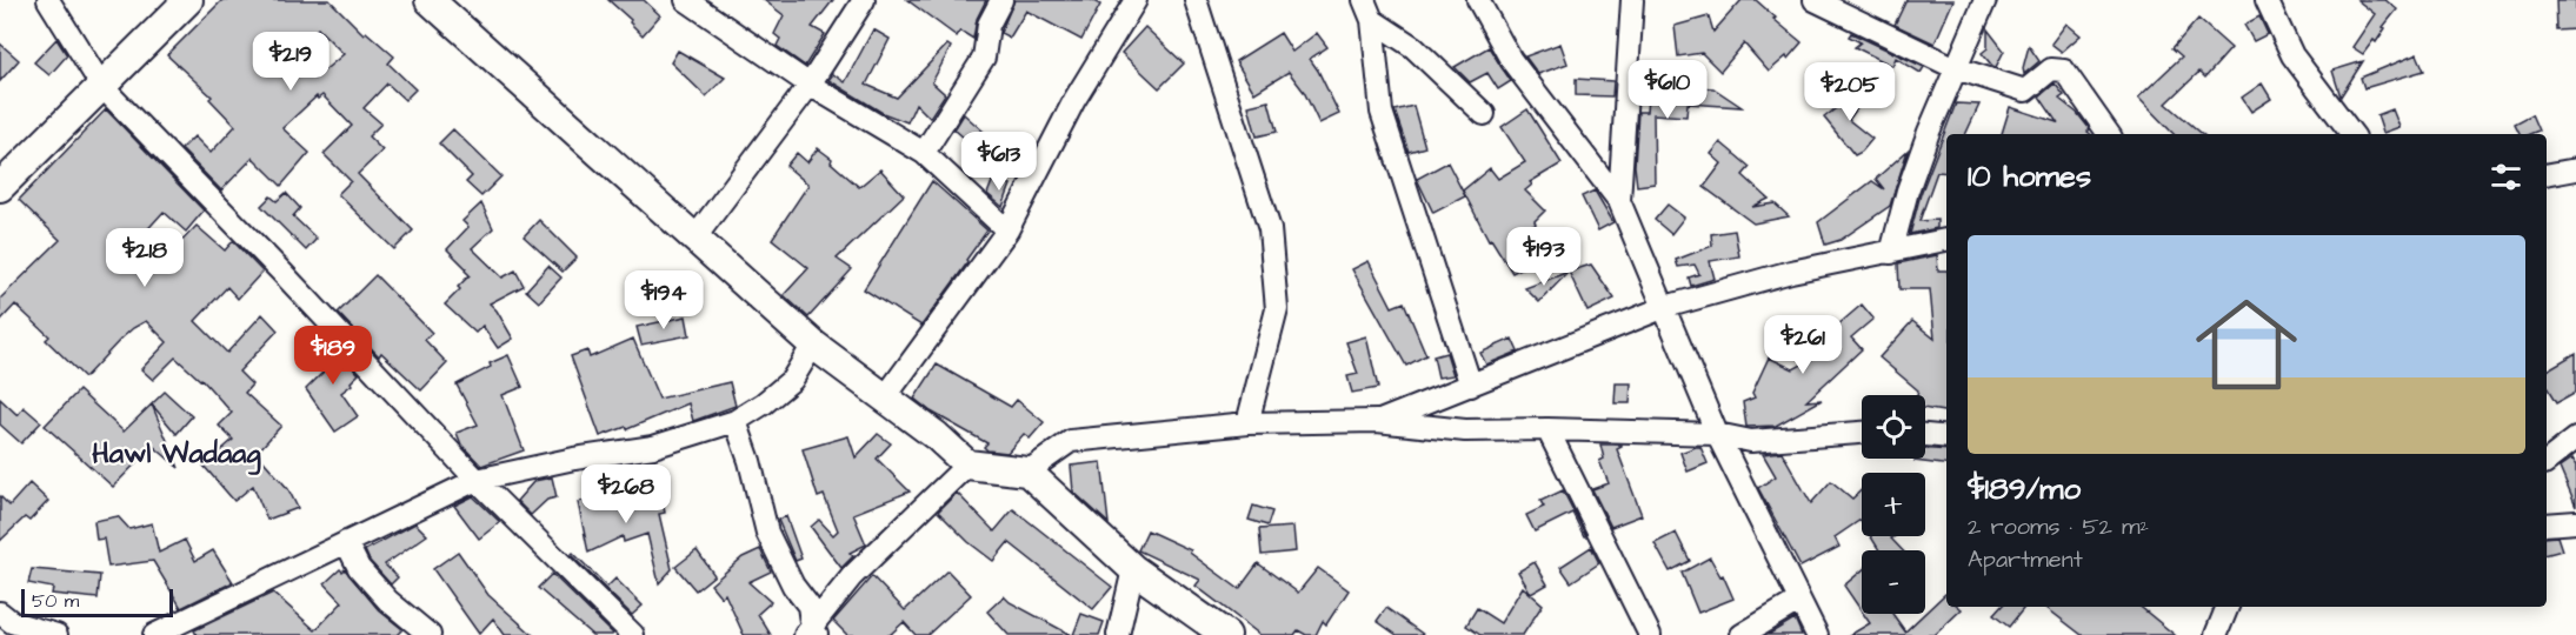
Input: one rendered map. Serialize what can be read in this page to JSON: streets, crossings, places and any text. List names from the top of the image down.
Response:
{
  "districts": ["Hawl Wadaag"],
  "scale_bar": "50 m",
  "page": {
    "price": [
      "$219",
      "$610",
      "$205",
      "$613",
      "$193",
      "$218",
      "$194",
      "$261",
      "$189",
      "$268"
    ],
    "heading": "10 homes",
    "list": [
      {
        "name": "$189/mo",
        "note": "2 rooms · 52 m² · Apartment"
      }
    ],
    "map_buttons": ["+", "−"],
    "scale": "50 m"
  }
}
